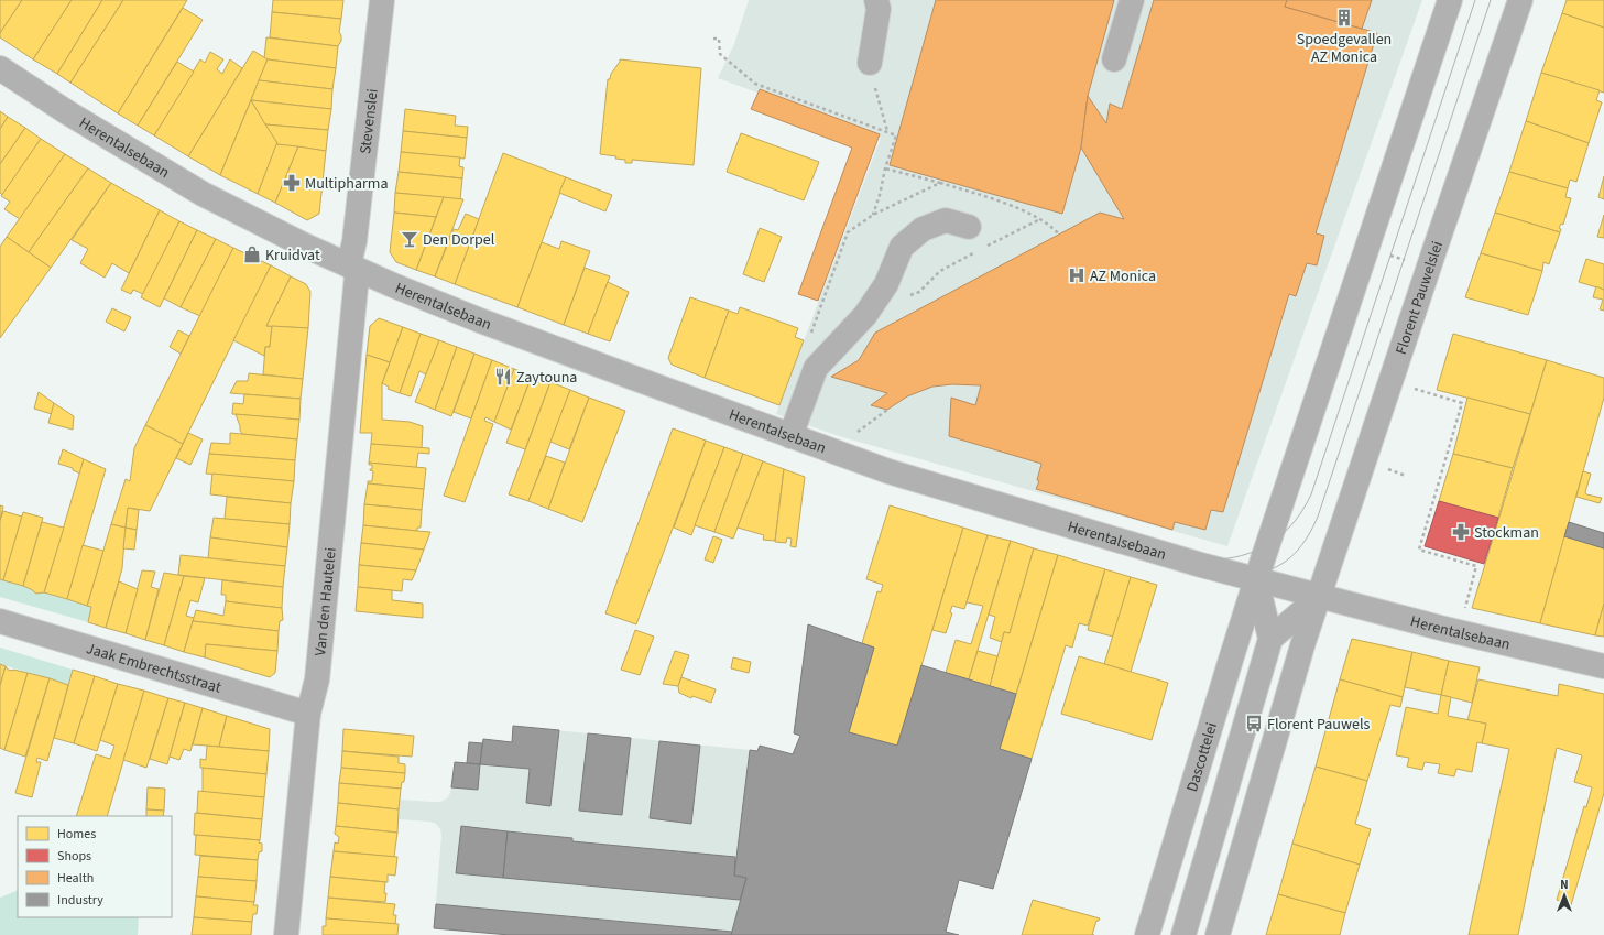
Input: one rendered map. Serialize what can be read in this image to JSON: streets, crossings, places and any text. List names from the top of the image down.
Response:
{
  "streets": {
    "street": [
      "Stevenslei",
      "Herentalsebaan",
      "Florent Pauwelslei",
      "Van den Hautelei",
      "Jaak Embrechtsstraat",
      "Dascottelei"
    ]
  },
  "crossings": [
    ["Stevenslei", "Herentalsebaan"],
    ["Stevenslei", "Van den Hautelei"],
    ["Herentalsebaan", "Florent Pauwelslei"],
    ["Herentalsebaan", "Van den Hautelei"],
    ["Herentalsebaan", "Dascottelei"],
    ["Van den Hautelei", "Jaak Embrechtsstraat"]
  ],
  "places": {
    "building": ["Spoedgevallen AZ Monica"],
    "pharmacy": ["Multipharma", "Stockman"],
    "bar": ["Den Dorpel"],
    "shop": ["Kruidvat"],
    "hospital": ["AZ Monica"],
    "restaurant": ["Zaytouna"],
    "bus stop": ["Florent Pauwels"]
  },
  "legend": [
    "Homes",
    "Shops",
    "Health",
    "Industry"
  ],
  "north": "top"
}
